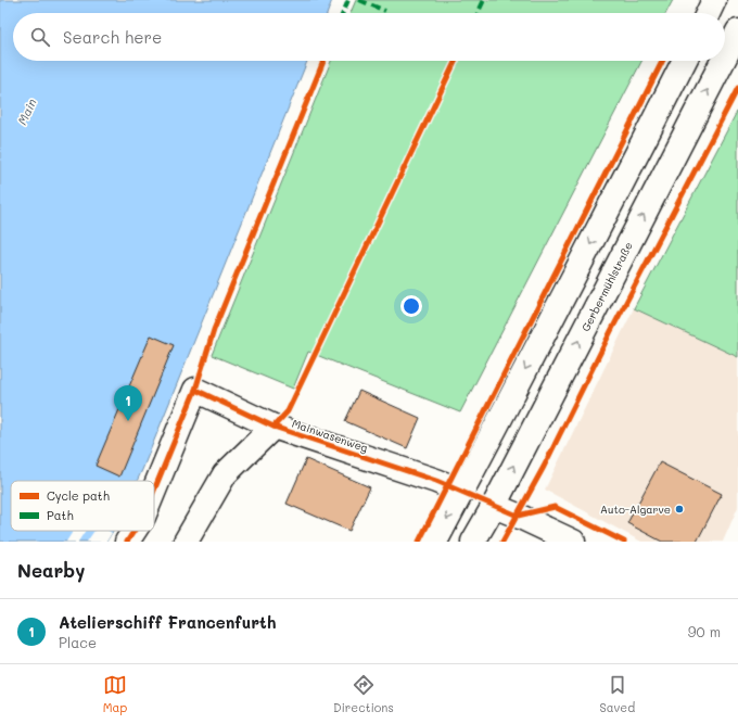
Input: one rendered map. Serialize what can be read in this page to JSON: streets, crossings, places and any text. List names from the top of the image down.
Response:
{
  "streets": {
    "main road": ["Gerbermühlstraße", "Mainwasenweg"]
  },
  "crossings": [
    ["Gerbermühlstraße", "Mainwasenweg"]
  ],
  "water": ["Main"],
  "places": ["Auto-Algarve"],
  "legend": ["Cycle path", "Path"],
  "page": {
    "search": "Search here",
    "pins": "1",
    "heading": "Nearby",
    "list": [
      {
        "mark": "1",
        "name": "Atelierschiff Francenfurth",
        "note": "Place",
        "value": "90 m"
      }
    ],
    "nav": ["Map", "Directions", "Saved"]
  }
}
